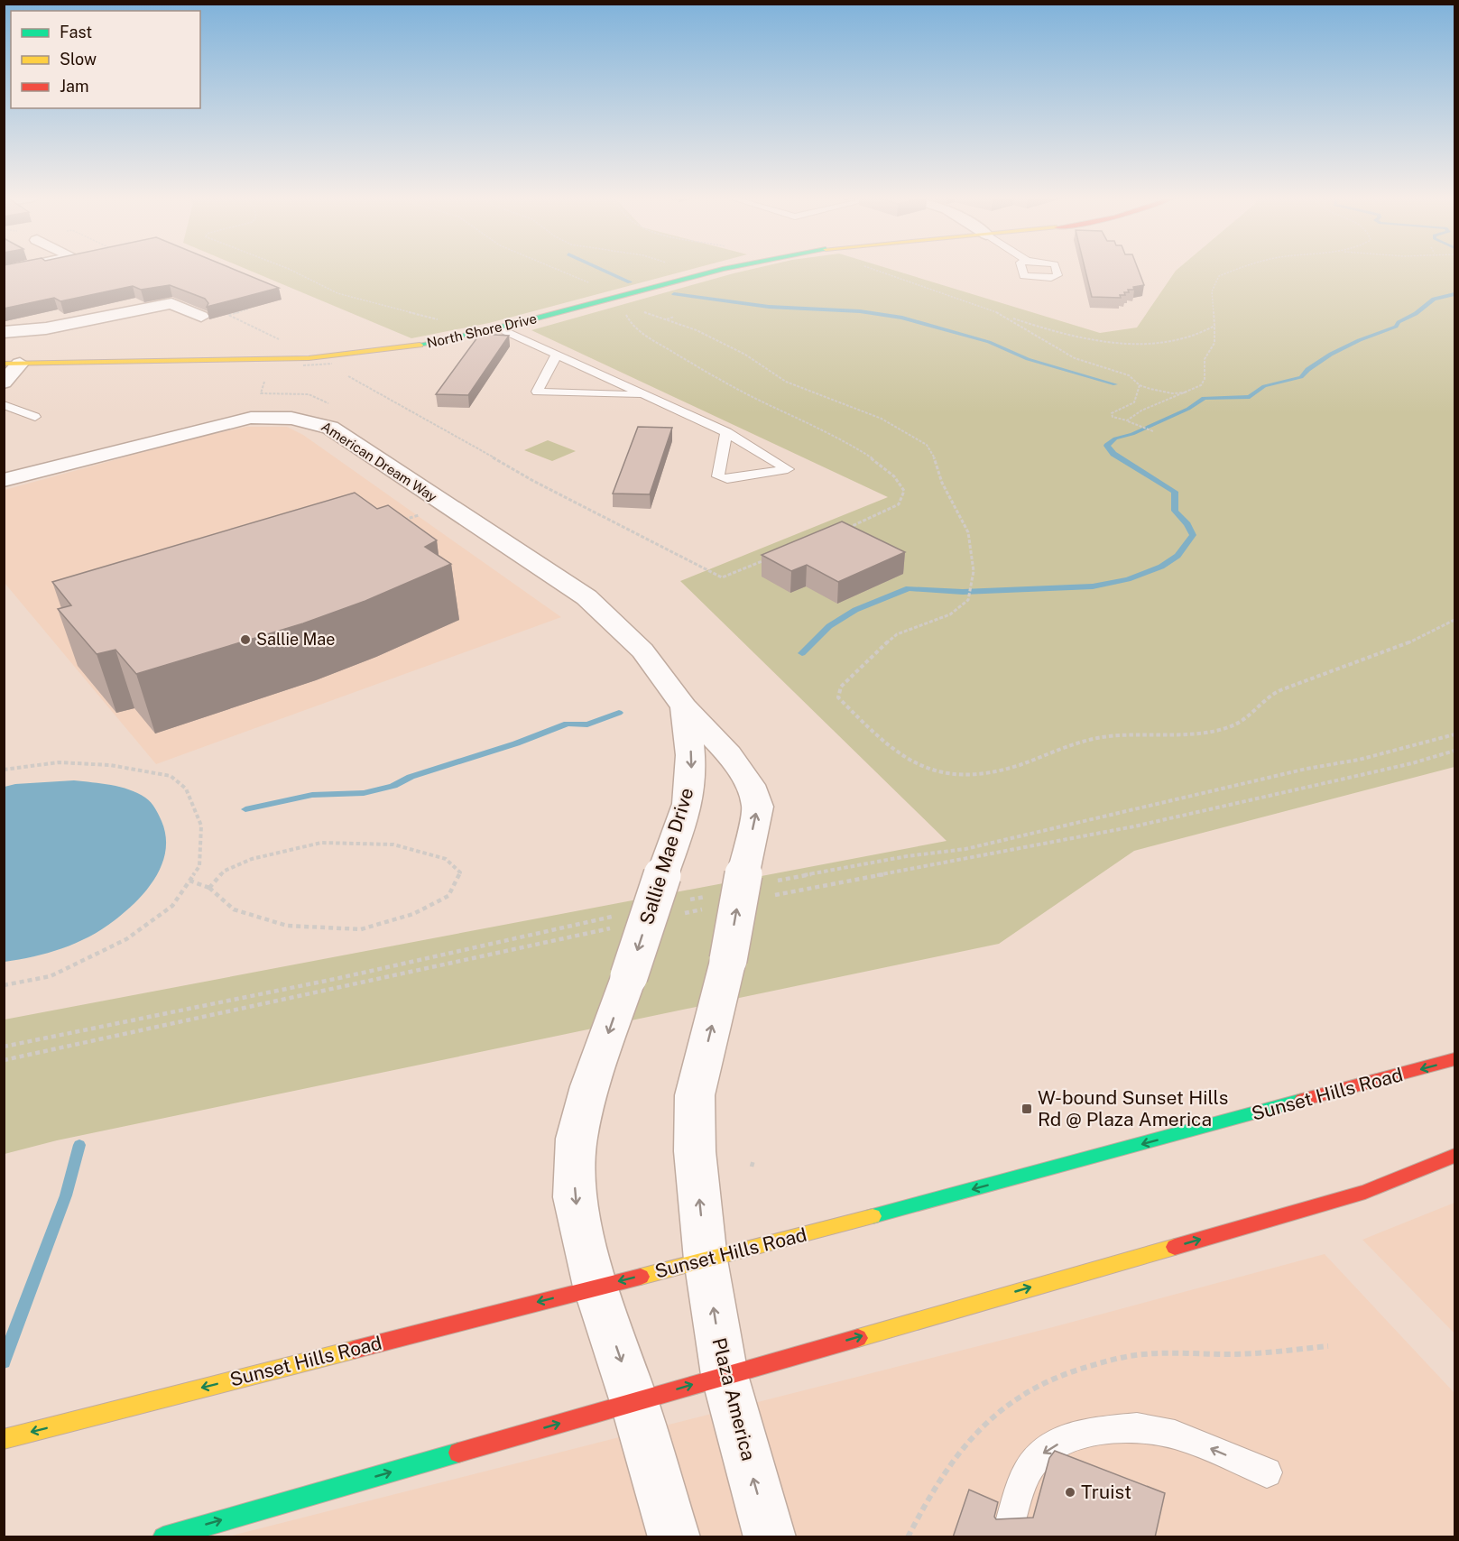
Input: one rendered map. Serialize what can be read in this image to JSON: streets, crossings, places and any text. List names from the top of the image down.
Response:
{
  "streets": {
    "street": [
      "North Shore Drive",
      "American Dream Way",
      "Sallie Mae Drive",
      "Sunset Hills Road",
      "Plaza America"
    ]
  },
  "crossings": [
    ["American Dream Way", "Sallie Mae Drive"],
    ["Sallie Mae Drive", "Sunset Hills Road"],
    ["Sunset Hills Road", "Plaza America"]
  ],
  "one_way": ["Sunset Hills Road"],
  "places": {
    "other": ["Sallie Mae", "Truist"],
    "transit": ["W-bound Sunset Hills Rd @ Plaza America"]
  },
  "legend": ["Fast", "Slow", "Jam"]
}
